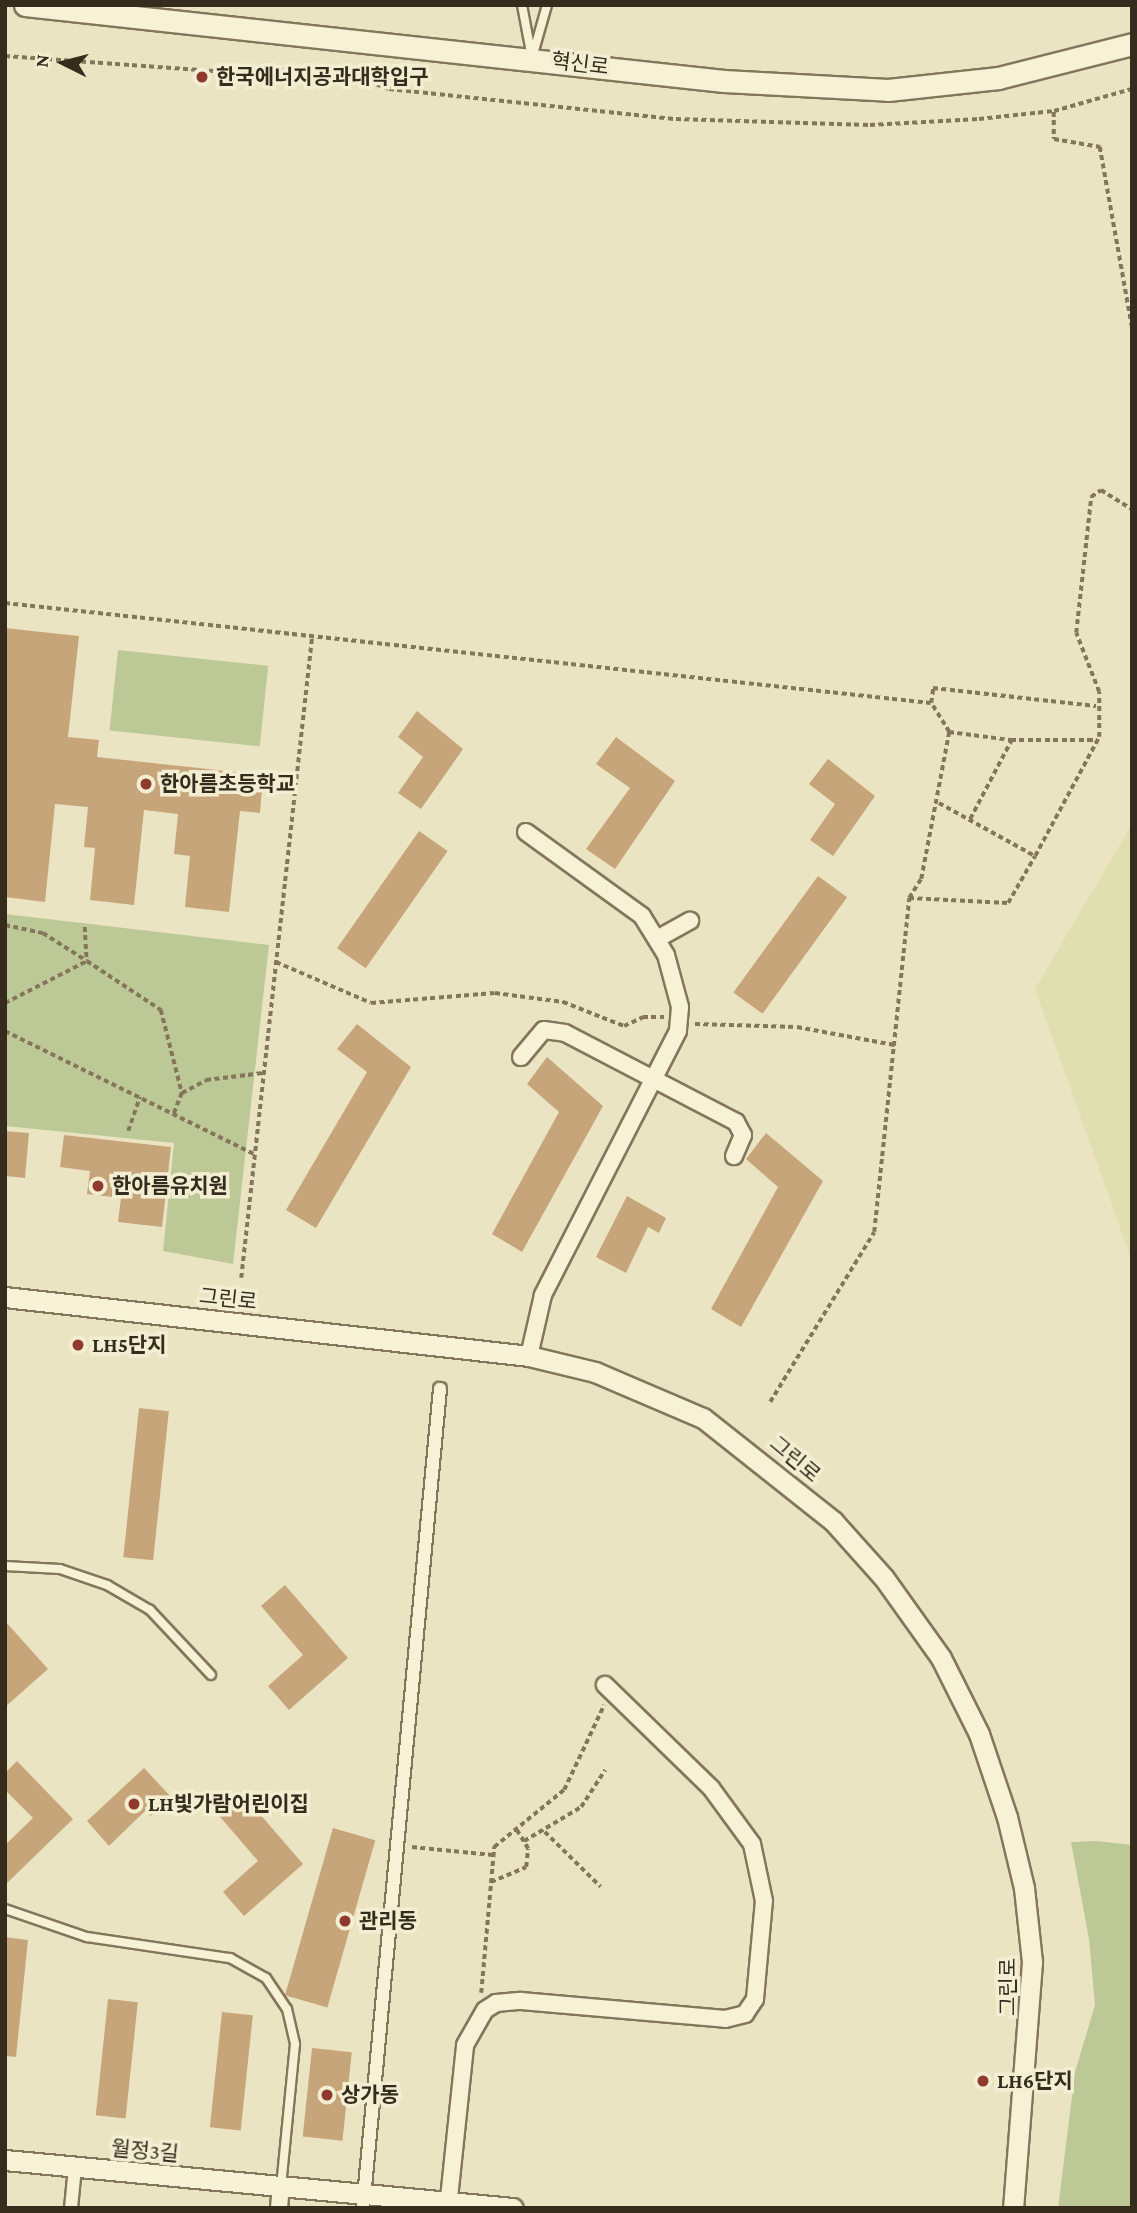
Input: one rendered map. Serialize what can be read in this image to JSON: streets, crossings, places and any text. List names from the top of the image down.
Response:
{
  "streets": {
    "main road": ["혁신로"],
    "street": ["그린로", "월정3길"]
  },
  "places": [
    "한국에너지공과대학입구",
    "한아름초등학교",
    "한아름유치원",
    "LH5단지",
    "LH빛가람어린이집",
    "관리동",
    "LH6단지",
    "상가동"
  ],
  "north": "left"
}
